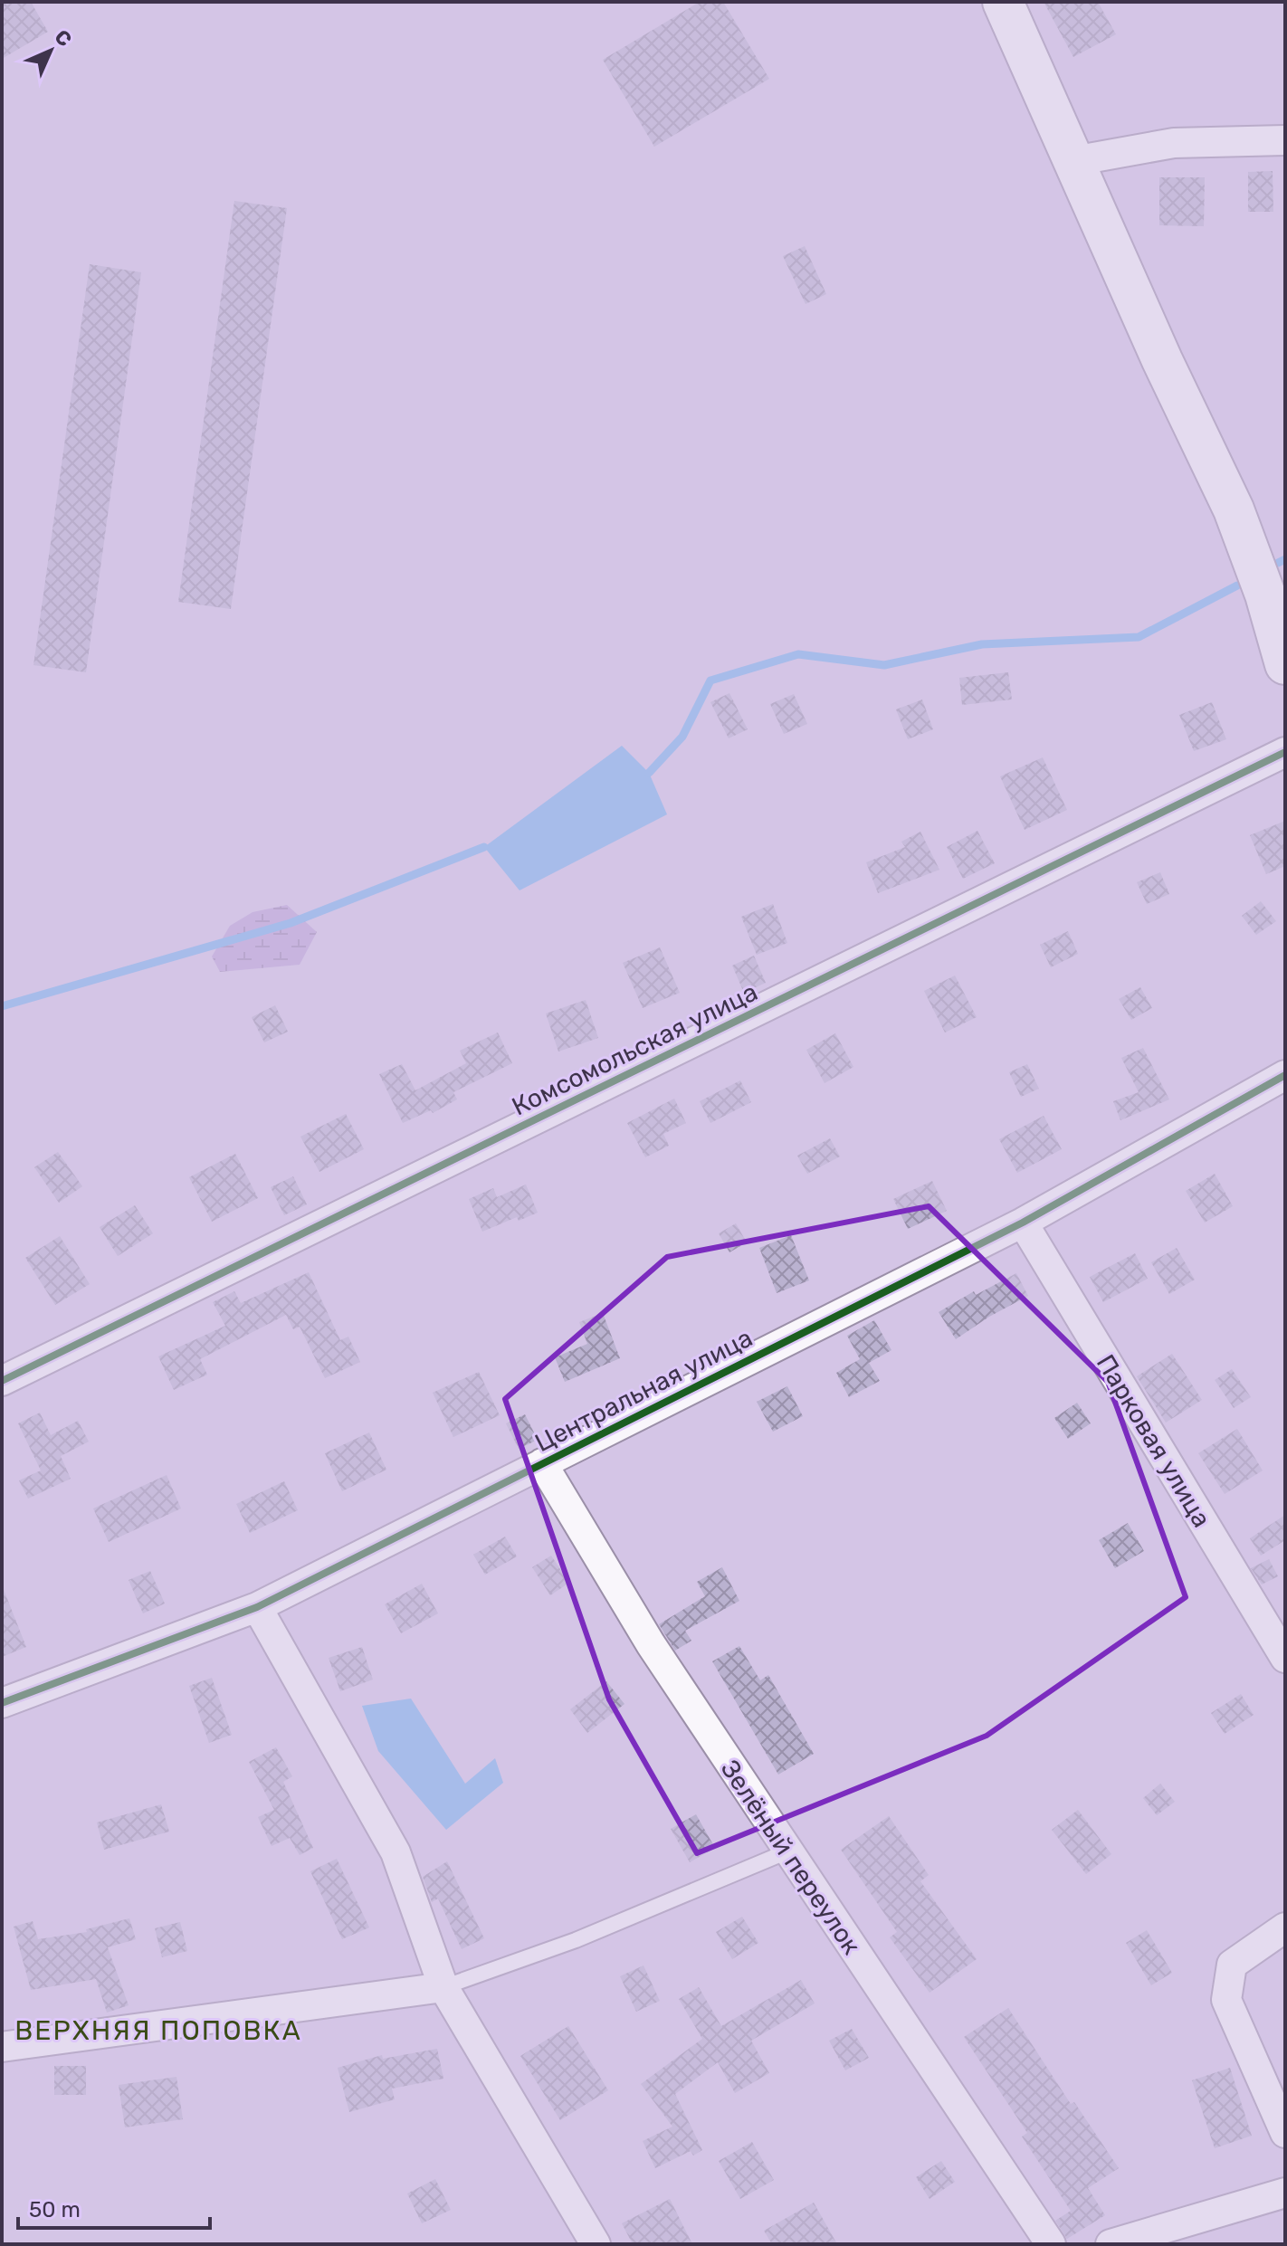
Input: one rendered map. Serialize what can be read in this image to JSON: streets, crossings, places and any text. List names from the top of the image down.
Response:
{
  "streets": {
    "street": [
      "Комсомольская улица",
      "Центральная улица",
      "Парковая улица",
      "Зелёный переулок"
    ]
  },
  "crossings": [
    ["Центральная улица", "Парковая улица"],
    ["Центральная улица", "Зелёный переулок"]
  ],
  "districts": ["ВЕРХНЯЯ ПОПОВКА"],
  "scale_bar": "50 m",
  "north": "top right"
}
